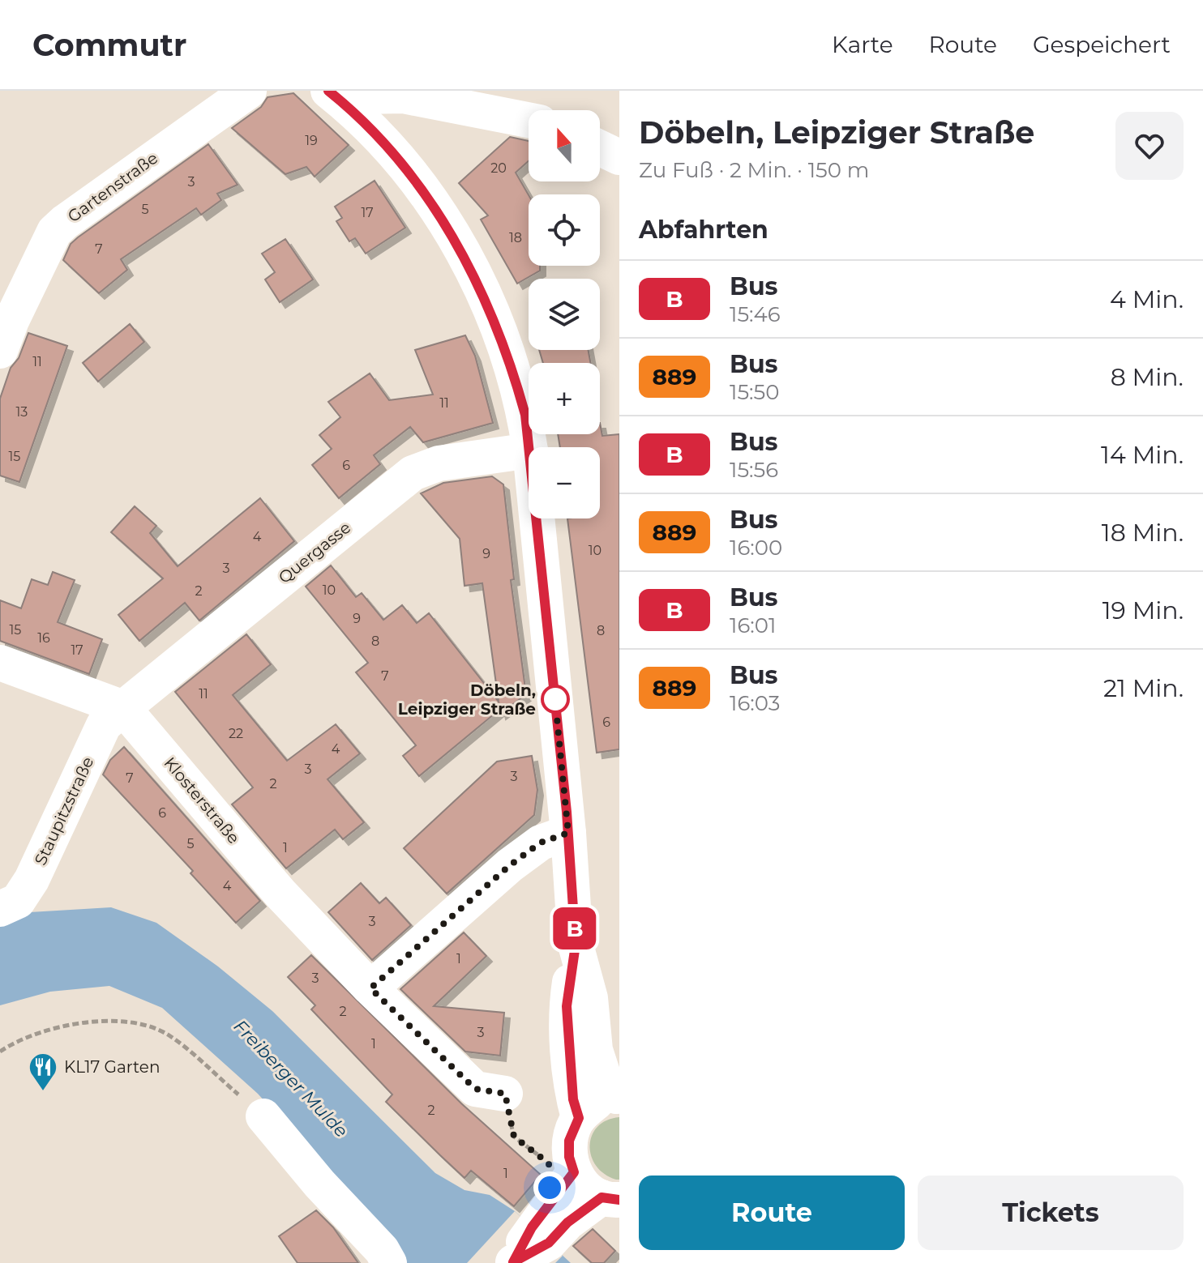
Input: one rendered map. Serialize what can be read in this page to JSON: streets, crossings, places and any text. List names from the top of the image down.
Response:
{
  "streets": {
    "street": [
      "Gartenstraße",
      "Quergasse",
      "Klosterstraße",
      "Staupitzstraße"
    ]
  },
  "crossings": [
    ["Quergasse", "Klosterstraße"],
    ["Quergasse", "Staupitzstraße"],
    ["Klosterstraße", "Staupitzstraße"]
  ],
  "water": ["Freiberger Mulde"],
  "places": {
    "other": ["Döbeln, Leipziger Straße"],
    "restaurant": ["KL17 Garten"]
  },
  "lines": ["bus line B"],
  "house_numbers": [
    "19",
    "20",
    "3",
    "5",
    "17",
    "18",
    "7",
    "11",
    "11",
    "13",
    "15",
    "6",
    "4",
    "10",
    "9",
    "3",
    "10",
    "2",
    "9",
    "15",
    "8",
    "16",
    "8",
    "17",
    "7",
    "11",
    "6",
    "22",
    "4",
    "3",
    "3",
    "7",
    "2",
    "6",
    "5",
    "1",
    "4",
    "3",
    "1",
    "3",
    "2",
    "3",
    "1",
    "2",
    "1"
  ],
  "north": "top",
  "page": {
    "header": "Commutr",
    "nav": ["Karte", "Route", "Gespeichert"],
    "on_map": "B",
    "heading": [
      ["Döbeln, Leipziger Straße", "Zu Fuß · 2 Min. · 150 m"],
      "Abfahrten"
    ],
    "map_buttons": ["+", "−"],
    "list": [
      {
        "mark": "B",
        "name": "Bus",
        "note": "15:46",
        "value": "4 Min."
      },
      {
        "mark": "889",
        "name": "Bus",
        "note": "15:50",
        "value": "8 Min."
      },
      {
        "mark": "B",
        "name": "Bus",
        "note": "15:56",
        "value": "14 Min."
      },
      {
        "mark": "889",
        "name": "Bus",
        "note": "16:00",
        "value": "18 Min."
      },
      {
        "mark": "B",
        "name": "Bus",
        "note": "16:01",
        "value": "19 Min."
      },
      {
        "mark": "889",
        "name": "Bus",
        "note": "16:03",
        "value": "21 Min."
      }
    ],
    "buttons": ["Route", "Tickets"]
  }
}
